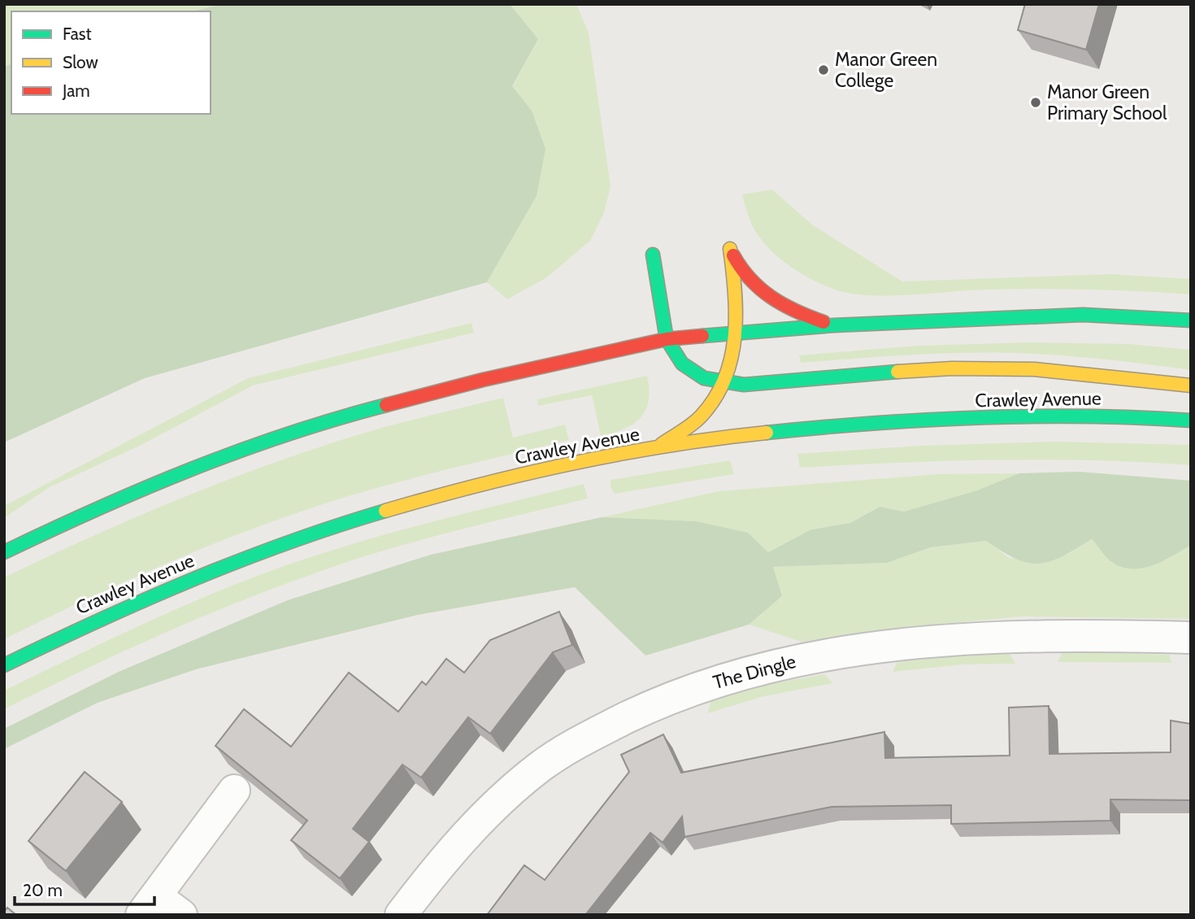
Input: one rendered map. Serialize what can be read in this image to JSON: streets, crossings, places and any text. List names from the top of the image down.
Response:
{
  "streets": {
    "main road": ["Crawley Avenue"],
    "street": ["The Dingle"]
  },
  "places": ["Manor Green College", "Manor Green Primary School"],
  "legend": ["Fast", "Slow", "Jam"],
  "scale_bar": "20 m"
}
